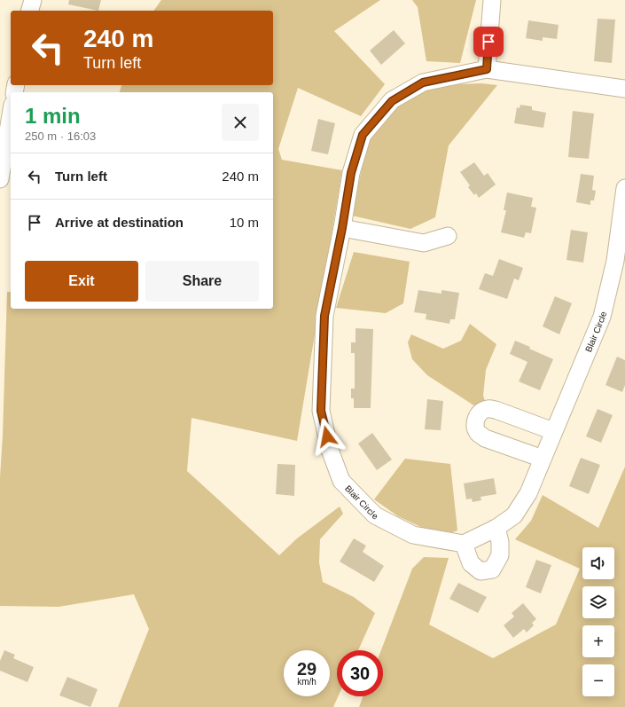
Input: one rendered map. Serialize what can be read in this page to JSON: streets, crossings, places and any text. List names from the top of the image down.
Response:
{
  "streets": {
    "street": ["Blair Circle"]
  },
  "page": {
    "turn": ["240 m", "Turn left"],
    "heading": ["1 min", "250 m · 16:03"],
    "list": [
      {
        "name": "Turn left",
        "value": "240 m"
      },
      {
        "name": "Arrive at destination",
        "value": "10 m"
      }
    ],
    "buttons": ["Exit", "Share"],
    "map_buttons": ["+", "−"],
    "speed": "29 km/h",
    "limit": "30"
  }
}
